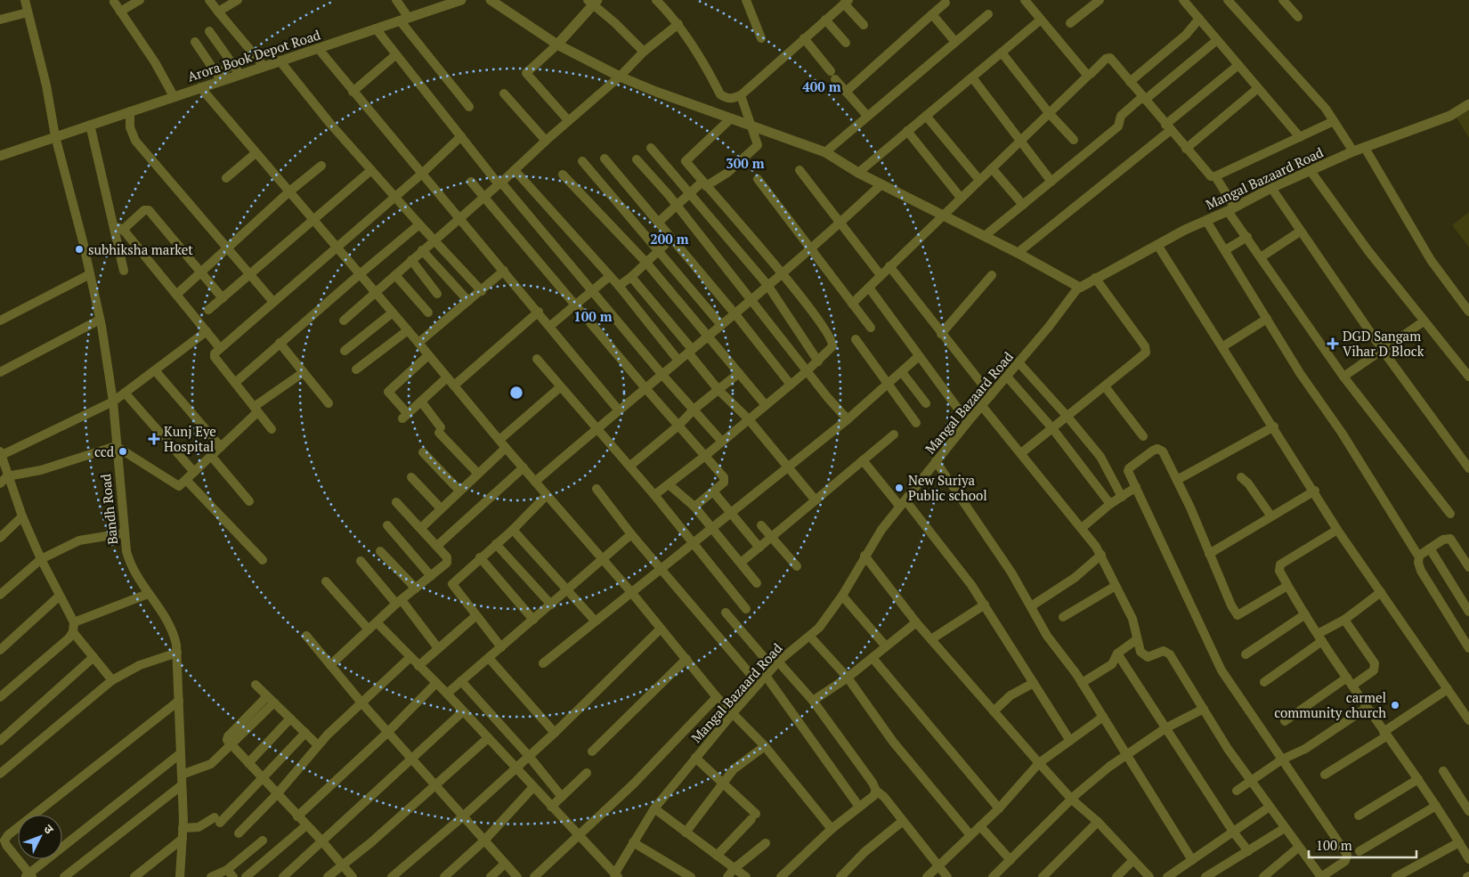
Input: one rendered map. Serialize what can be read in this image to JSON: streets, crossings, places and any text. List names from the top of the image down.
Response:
{
  "streets": {
    "street": ["Arora Book Depot Road", "Mangal Bazaard Road", "Bandh Road"]
  },
  "crossings": [
    ["Arora Book Depot Road", "Bandh Road"]
  ],
  "places": {
    "other": [
      "subhiksha market",
      "ccd",
      "New Suriya Public school",
      "carmel community church"
    ],
    "health": ["DGD Sangam Vihar D Block", "Kunj Eye Hospital"]
  },
  "scale_bar": "100 m",
  "north": "top right",
  "rings": [
    "400 m",
    "300 m",
    "200 m",
    "100 m"
  ]
}
